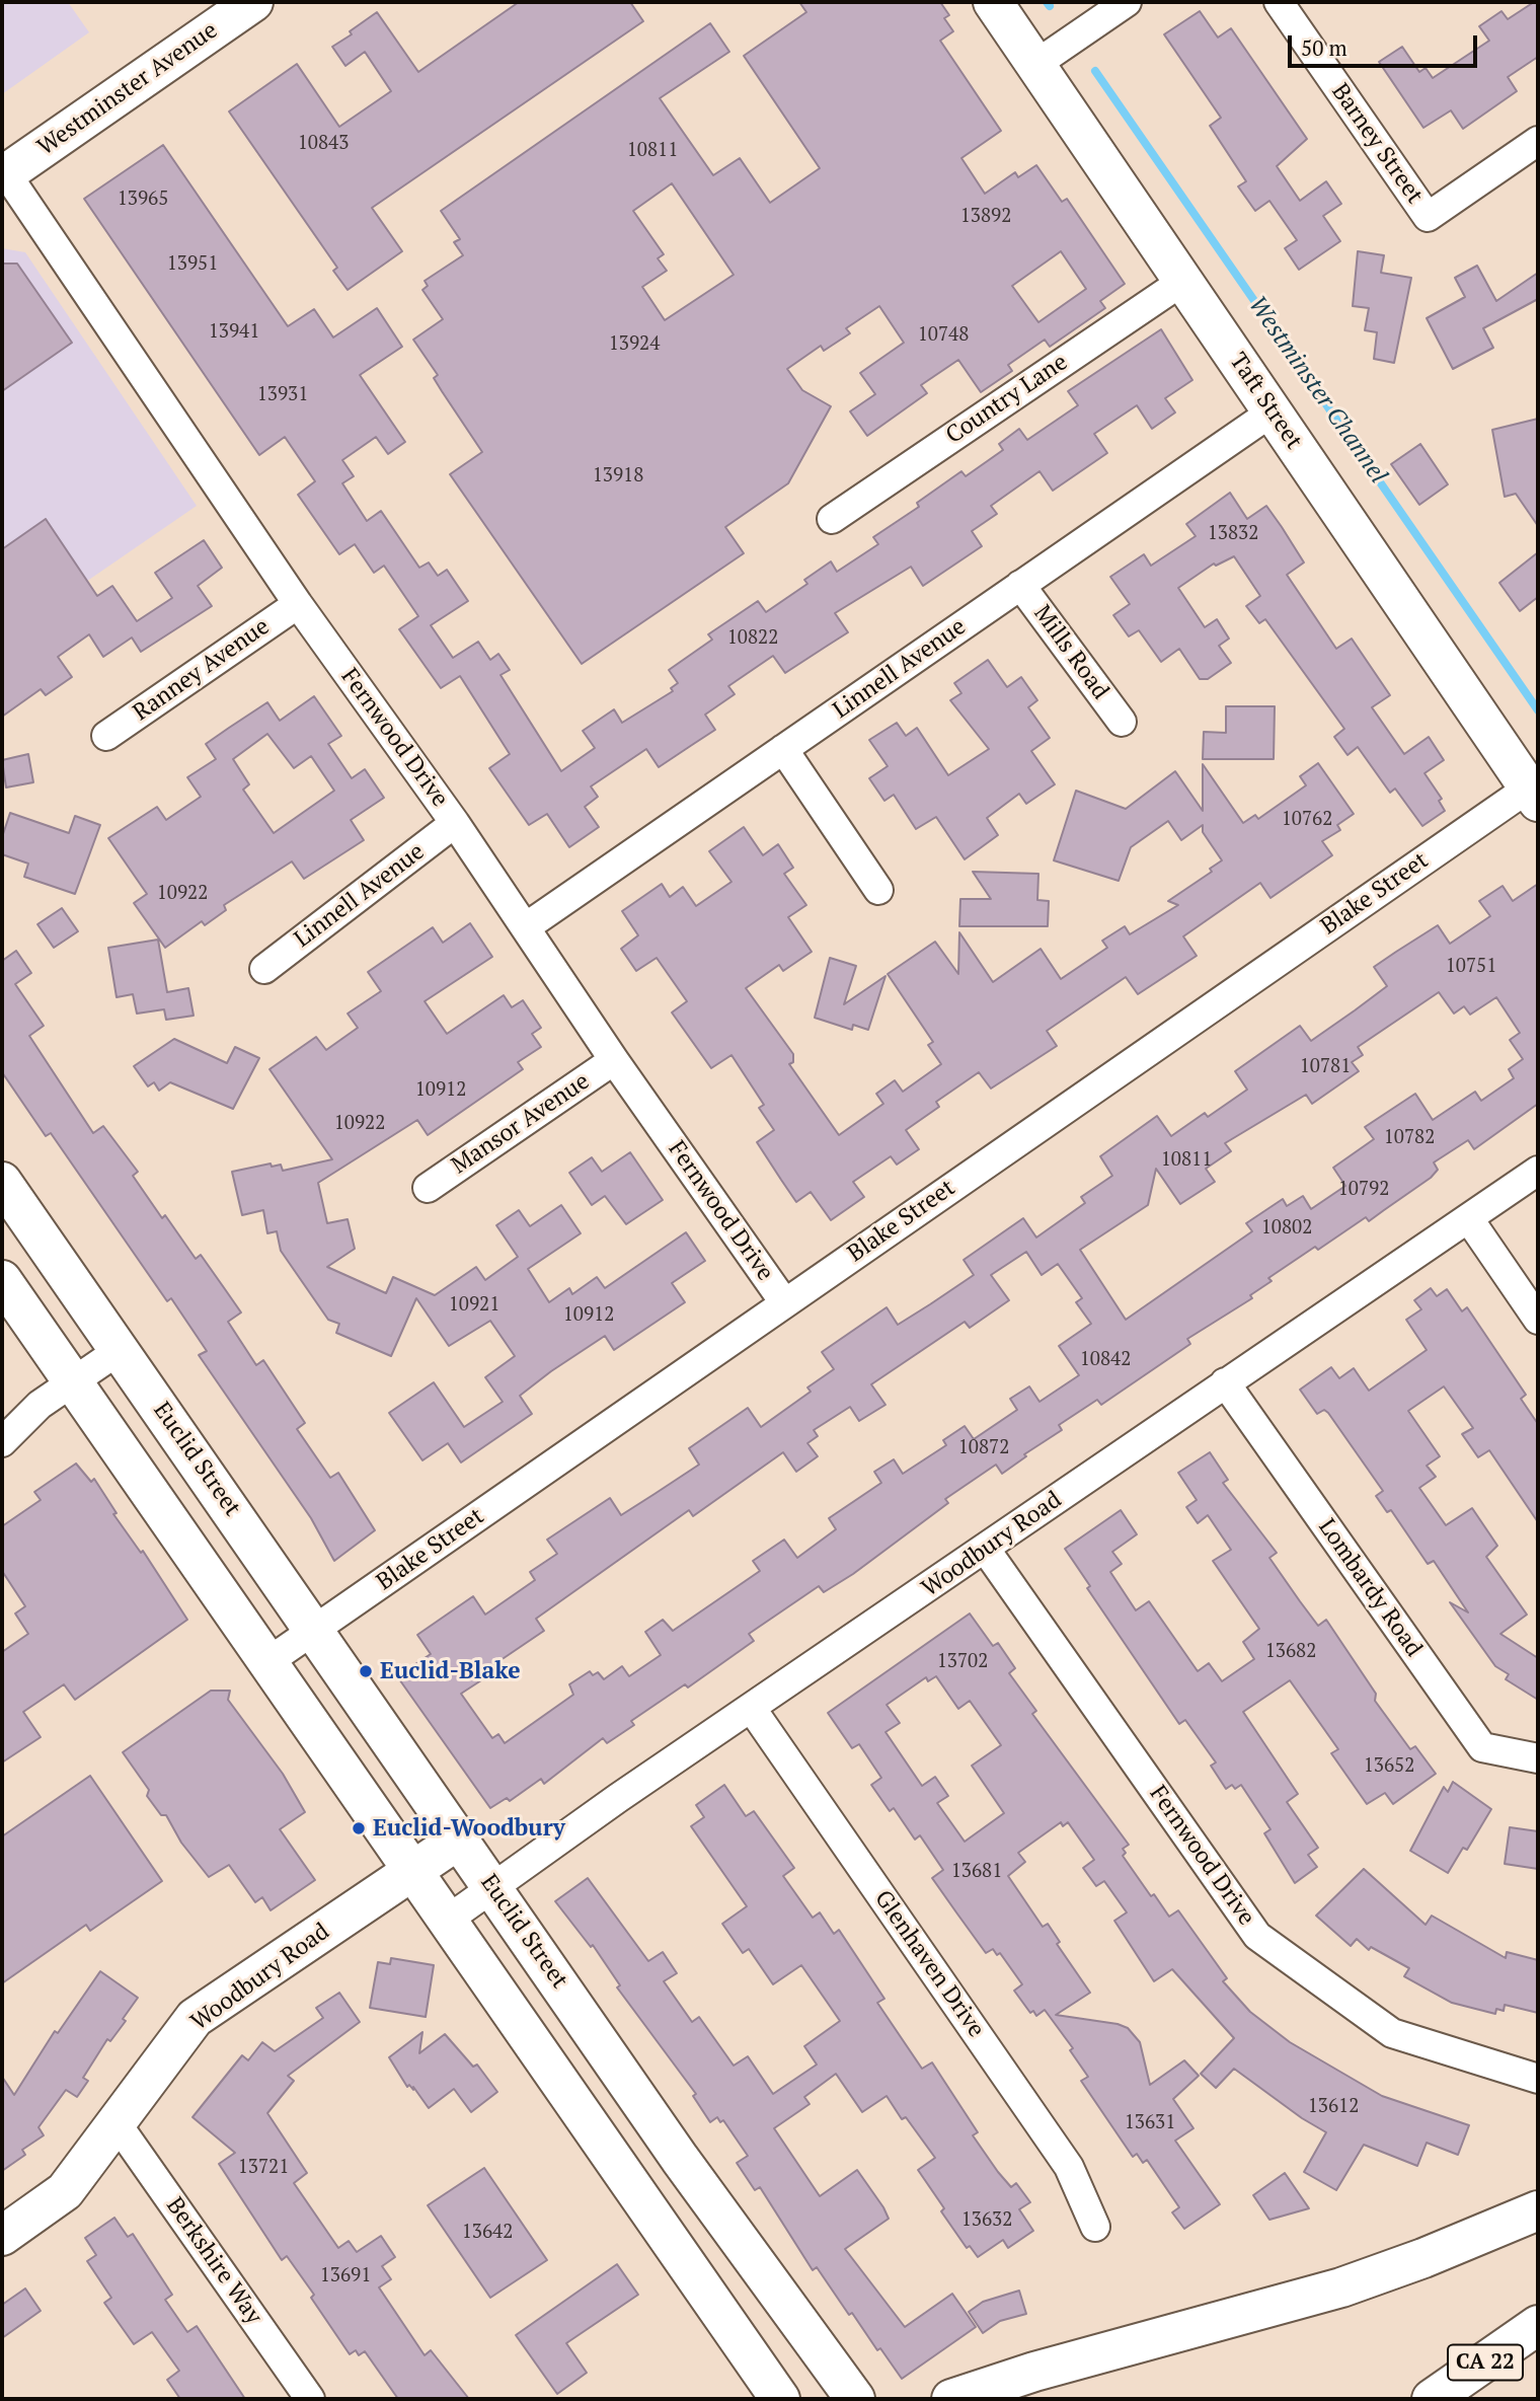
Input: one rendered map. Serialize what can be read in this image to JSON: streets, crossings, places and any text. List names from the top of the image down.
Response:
{
  "streets": {
    "main road": [
      "Westminster Avenue",
      "Taft Street",
      "Euclid Street",
      "Woodbury Road",
      "CA 22"
    ],
    "street": [
      "Barney Street",
      "Country Lane",
      "Mills Road",
      "Linnell Avenue",
      "Ranney Avenue",
      "Fernwood Drive",
      "Blake Street",
      "Mansor Avenue",
      "Lombardy Road",
      "Glenhaven Drive",
      "Berkshire Way"
    ]
  },
  "crossings": [
    ["Westminster Avenue", "Fernwood Drive"],
    ["Country Lane", "Taft Street"],
    ["Taft Street", "Linnell Avenue"],
    ["Taft Street", "Blake Street"],
    ["Mills Road", "Linnell Avenue"],
    ["Linnell Avenue", "Fernwood Drive"],
    ["Ranney Avenue", "Fernwood Drive"],
    ["Fernwood Drive", "Blake Street"],
    ["Fernwood Drive", "Mansor Avenue"],
    ["Fernwood Drive", "Woodbury Road"],
    ["Blake Street", "Euclid Street"],
    ["Euclid Street", "Woodbury Road"],
    ["Woodbury Road", "Lombardy Road"],
    ["Woodbury Road", "Glenhaven Drive"],
    ["Woodbury Road", "Berkshire Way"]
  ],
  "water": ["Westminster Channel"],
  "places": ["Euclid-Blake", "Euclid-Woodbury"],
  "house_numbers": [
    "10843",
    "10811",
    "13965",
    "13892",
    "13951",
    "13941",
    "10748",
    "13924",
    "13931",
    "13918",
    "13832",
    "10822",
    "10762",
    "10922",
    "10751",
    "10781",
    "10912",
    "10922",
    "10782",
    "10811",
    "10792",
    "10802",
    "10921",
    "10912",
    "10842",
    "10872",
    "13682",
    "13702",
    "13652",
    "13681",
    "13612",
    "13631",
    "13721",
    "13632",
    "13642",
    "13691"
  ],
  "scale_bar": "50 m"
}
